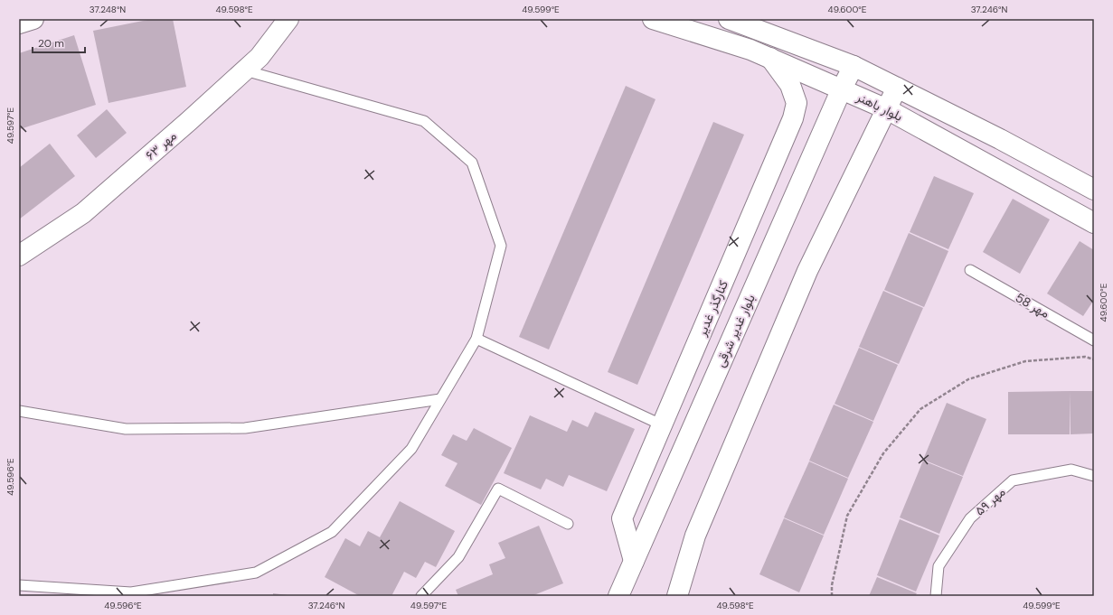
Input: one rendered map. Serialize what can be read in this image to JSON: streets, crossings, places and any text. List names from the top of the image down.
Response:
{
  "streets": {
    "main road": [
      "بلوار باهنر",
      "مهر ۶۳",
      "کنارگذر غدیر",
      "بلوار غدیر شرقی"
    ],
    "lane": ["مهر 58", "مهر ۵۹"]
  },
  "crossings": [
    ["بلوار باهنر", "کنارگذر غدیر"],
    ["بلوار باهنر", "بلوار غدیر شرقی"],
    ["کنارگذر غدیر", "بلوار غدیر شرقی"]
  ],
  "scale_bar": "20 m",
  "coordinates": [
    "37.248°N",
    "49.598°E",
    "49.599°E",
    "49.600°E",
    "37.246°N",
    "49.597°E",
    "49.596°E"
  ]
}
